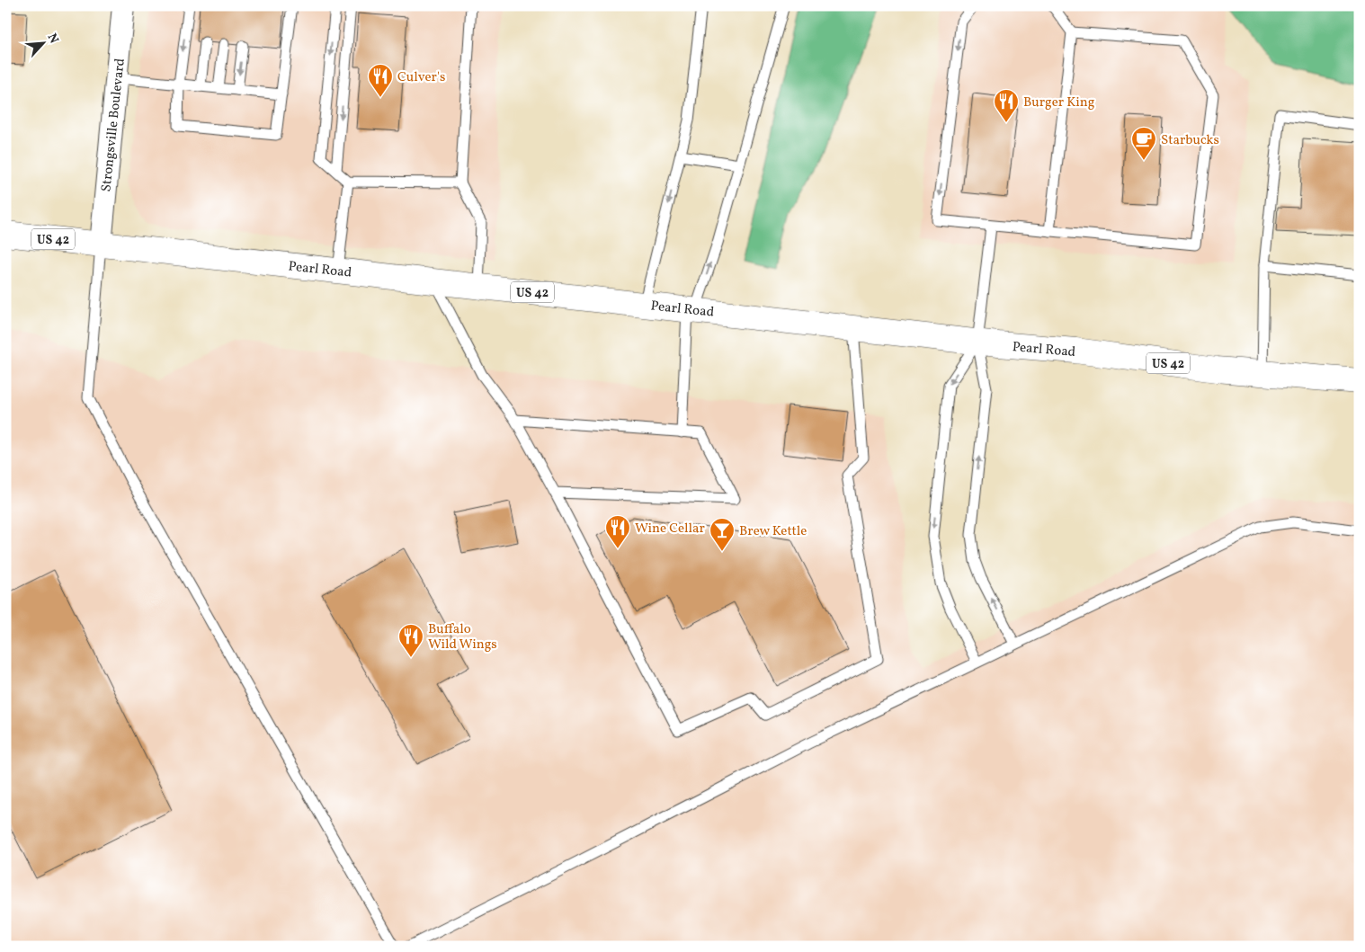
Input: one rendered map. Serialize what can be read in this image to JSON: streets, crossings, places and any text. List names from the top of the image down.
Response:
{
  "streets": {
    "main road": ["US 42", "Pearl Road"],
    "street": ["Strongsville Boulevard"]
  },
  "crossings": [
    ["Strongsville Boulevard", "Pearl Road"]
  ],
  "places": {
    "restaurant": [
      "Culver's",
      "Burger King",
      "Wine Cellar",
      "Buffalo Wild Wings"
    ],
    "cafe": ["Starbucks"],
    "bar": ["Brew Kettle"]
  },
  "north": "top right"
}
